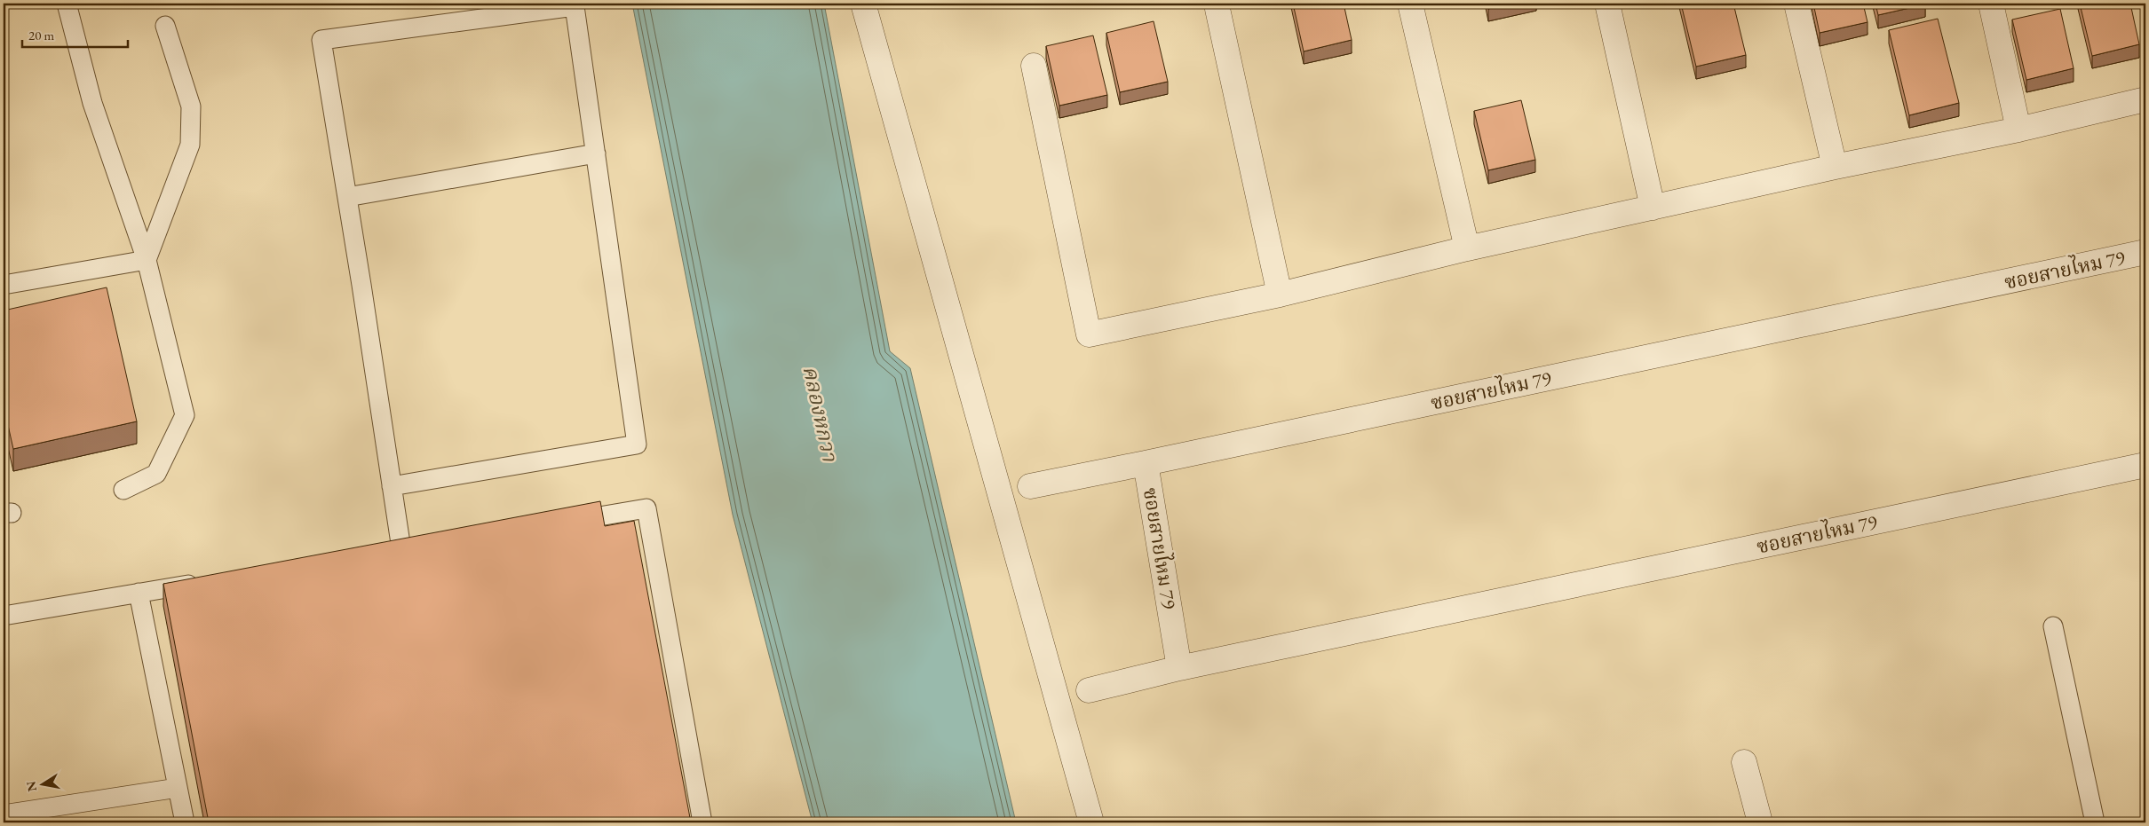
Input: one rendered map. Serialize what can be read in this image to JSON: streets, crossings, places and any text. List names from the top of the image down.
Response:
{
  "streets": {
    "street": ["ซอยสายไหม 79"]
  },
  "water": ["คลองหกวา"],
  "scale_bar": "20 m",
  "north": "left"
}
